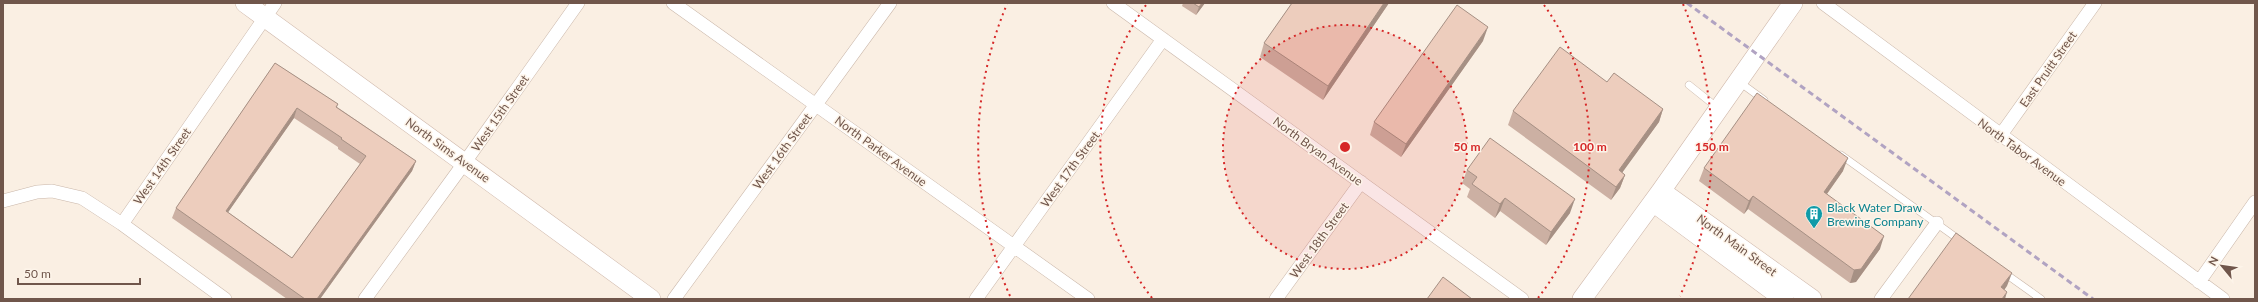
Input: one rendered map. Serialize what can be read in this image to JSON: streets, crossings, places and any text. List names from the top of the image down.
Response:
{
  "streets": {
    "street": [
      "East Pruitt Street",
      "West 15th Street",
      "North Sims Avenue",
      "West 16th Street",
      "North Parker Avenue",
      "North Bryan Avenue",
      "North Tabor Avenue",
      "West 14th Street",
      "West 17th Street",
      "West 18th Street",
      "North Main Street"
    ]
  },
  "crossings": [
    ["East Pruitt Street", "North Tabor Avenue"],
    ["West 15th Street", "North Sims Avenue"],
    ["North Sims Avenue", "West 14th Street"],
    ["West 16th Street", "North Parker Avenue"],
    ["North Parker Avenue", "West 17th Street"],
    ["North Bryan Avenue", "West 17th Street"],
    ["North Bryan Avenue", "West 18th Street"]
  ],
  "places": {
    "building": ["Black Water Draw Brewing Company"]
  },
  "scale_bar": "50 m",
  "north": "top left",
  "rings": ["50 m", "100 m", "150 m"]
}
